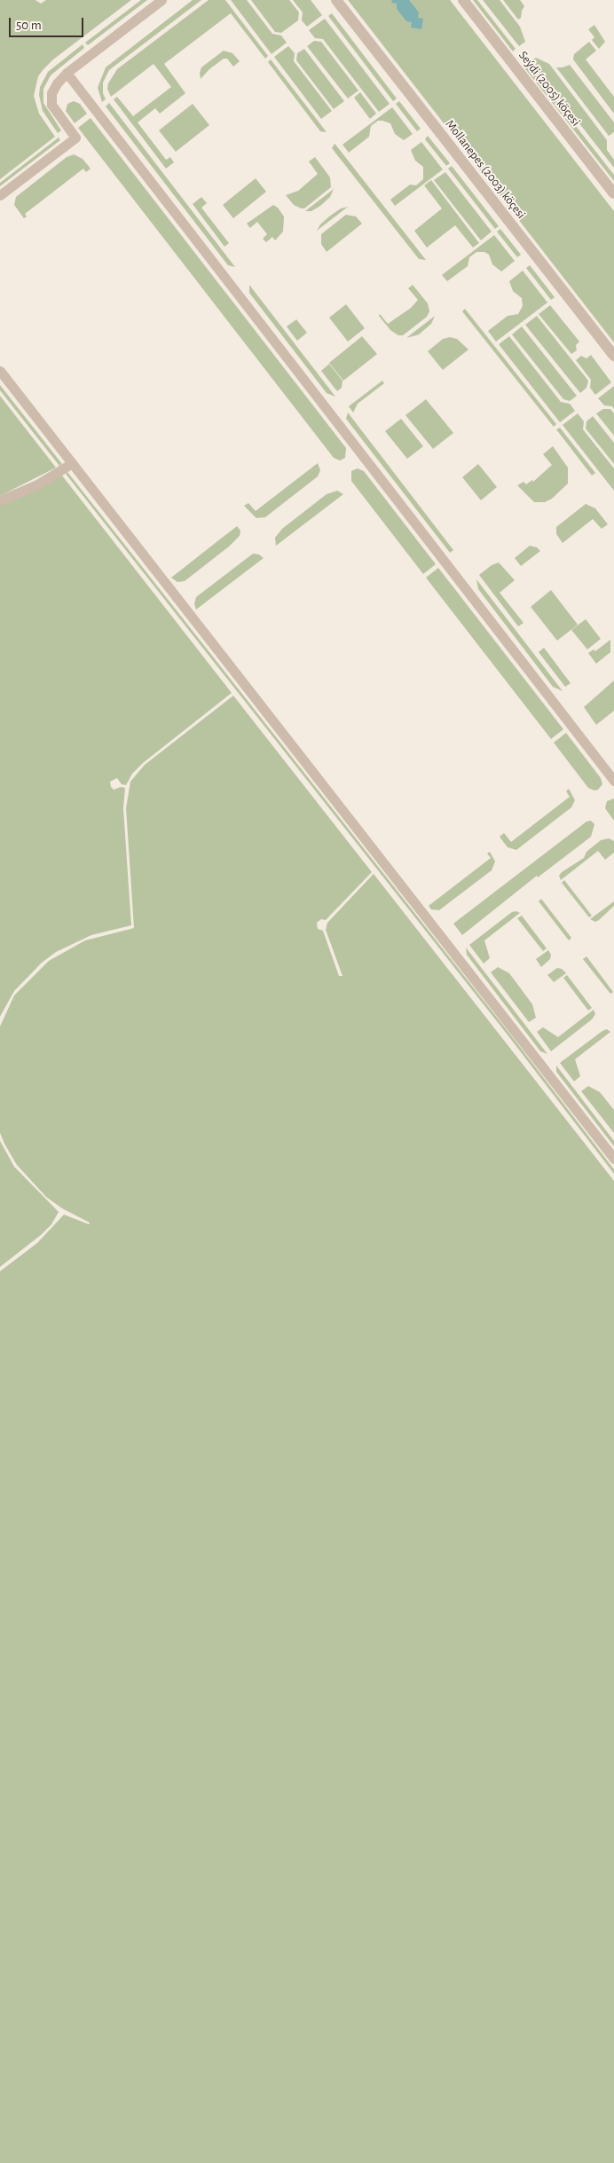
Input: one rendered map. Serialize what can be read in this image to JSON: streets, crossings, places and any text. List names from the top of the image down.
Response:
{
  "streets": {
    "street": ["Seýdi (2005) köçesi", "Mollanepes (2003) köçesi"]
  },
  "scale_bar": "50 m"
}
